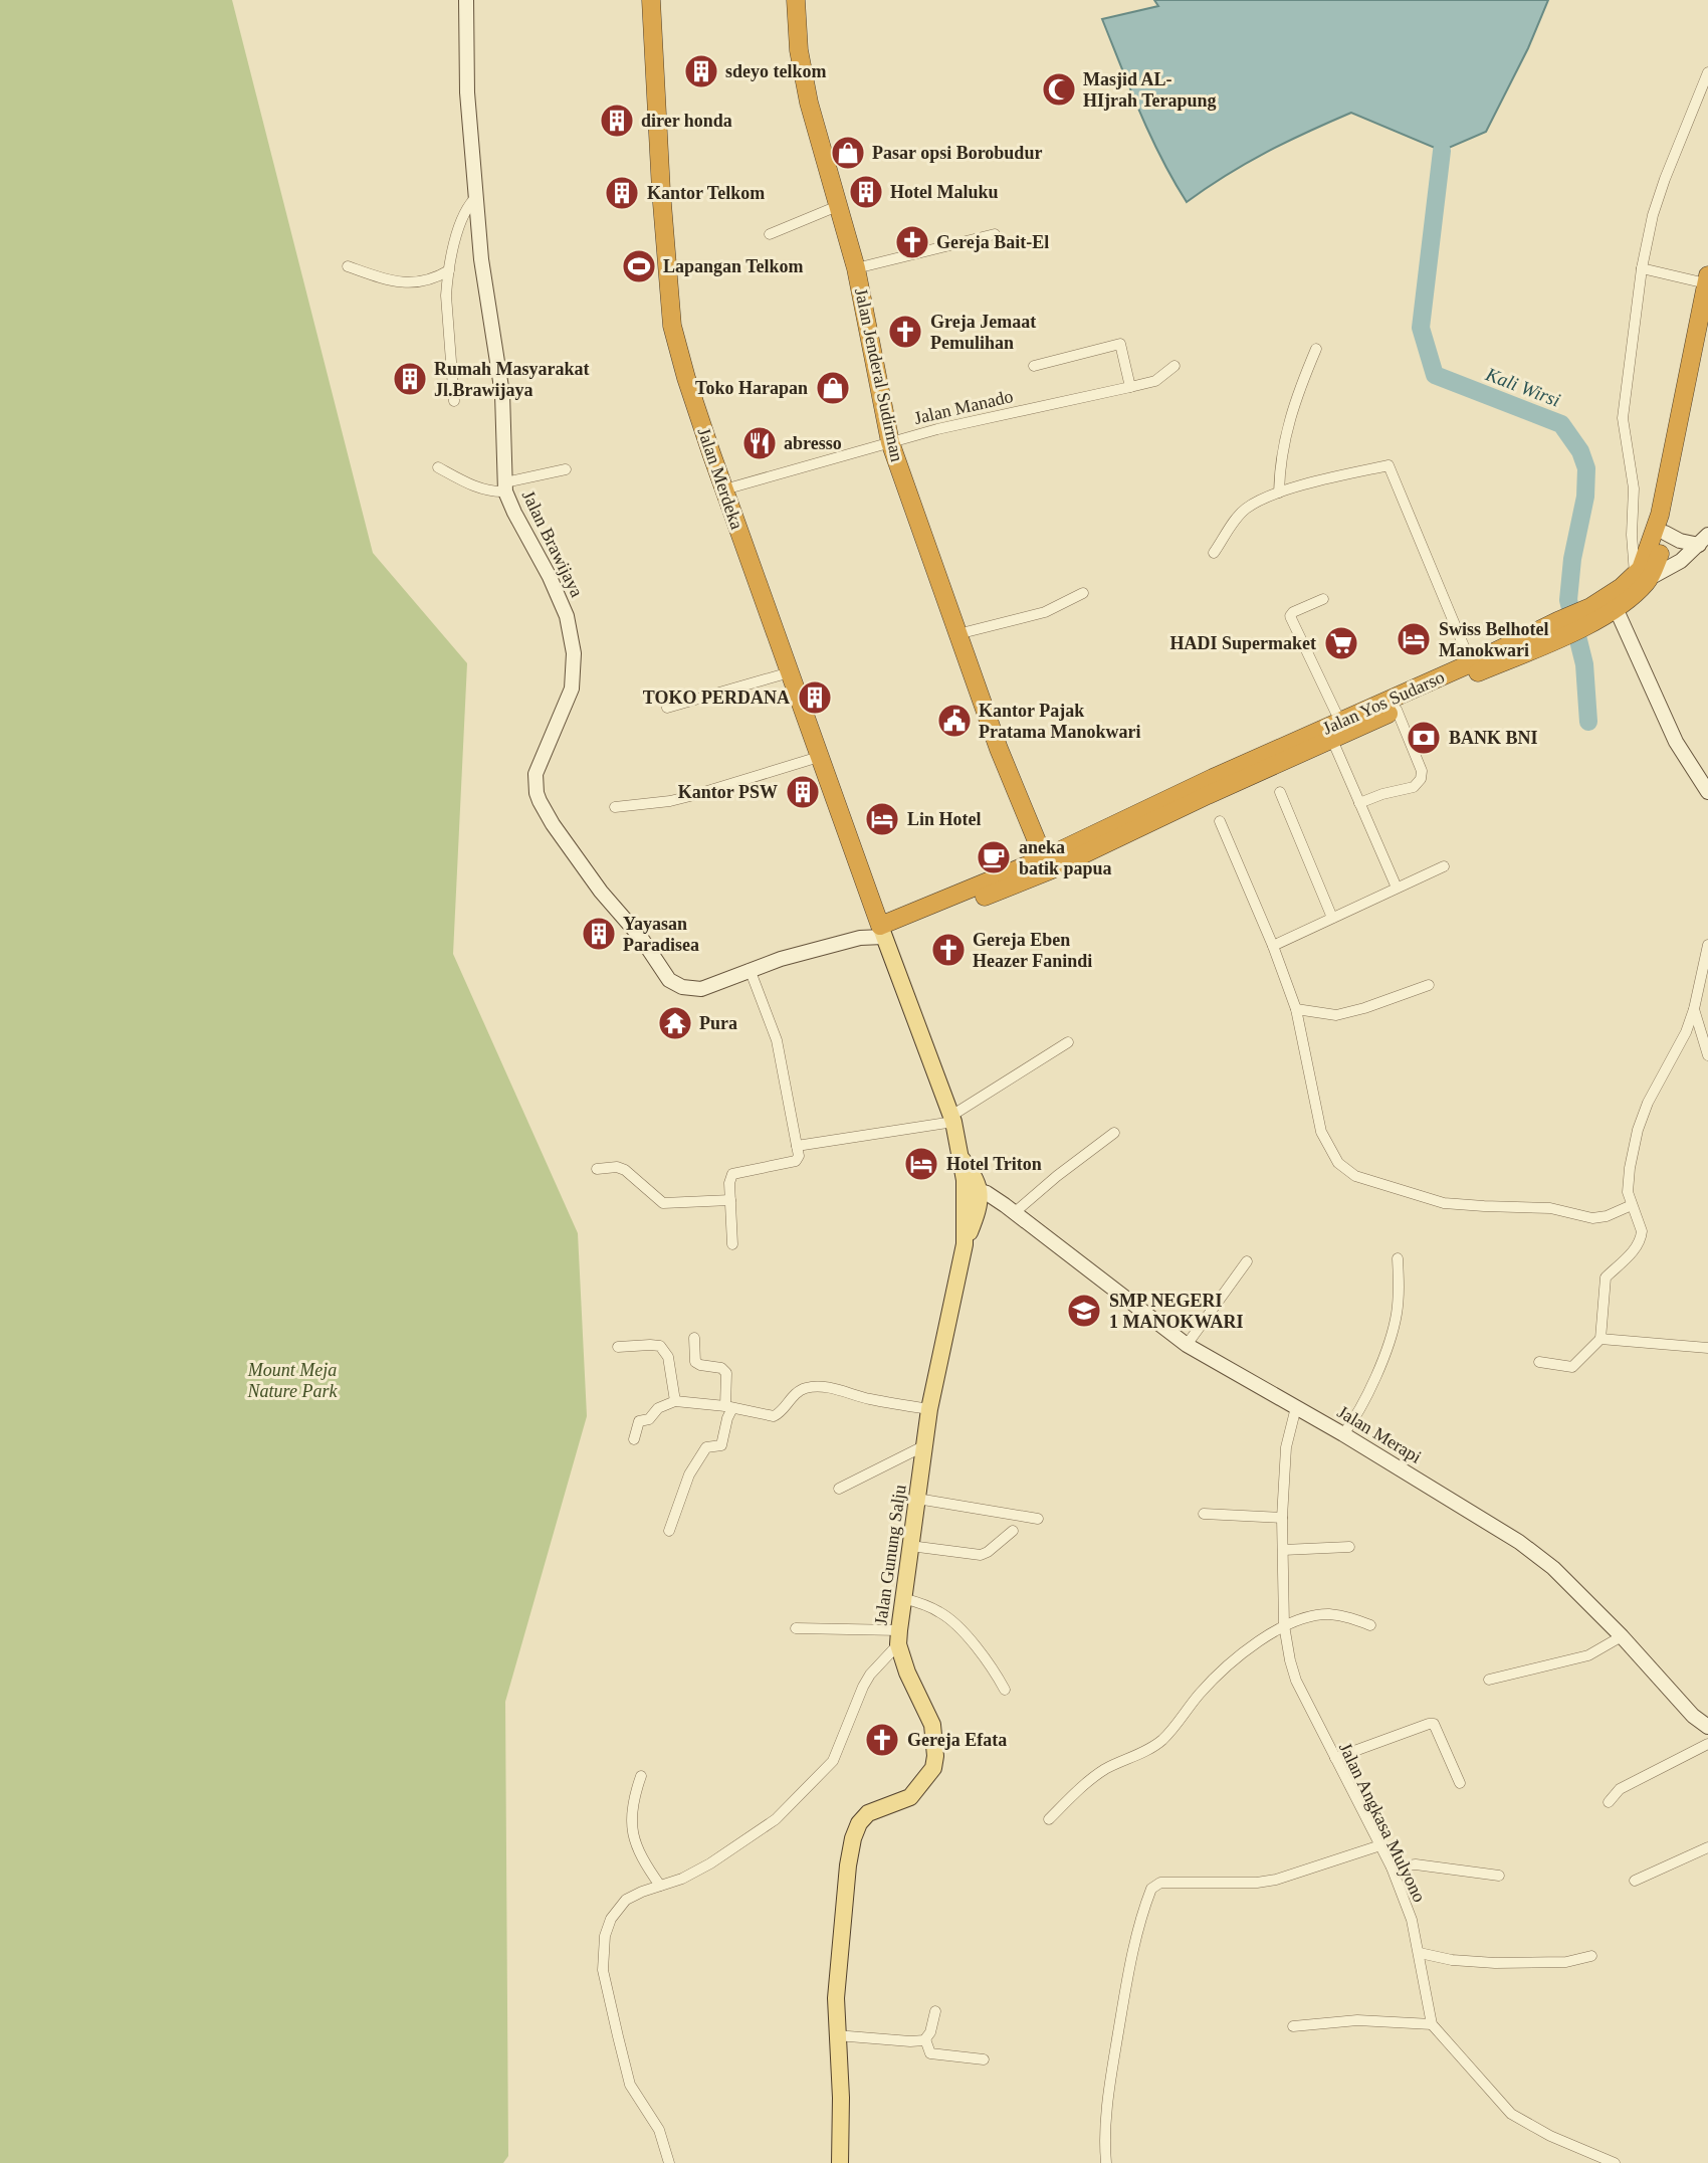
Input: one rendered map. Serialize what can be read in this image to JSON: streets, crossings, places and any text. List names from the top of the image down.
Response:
{
  "streets": {
    "highway": ["Jalan Jenderal Sudirman", "Jalan Merdeka", "Jalan Yos Sudarso"],
    "main road": ["Jalan Gunung Salju"],
    "street": [
      "Jalan Manado",
      "Jalan Brawijaya",
      "Jalan Merapi",
      "Jalan Angkasa Mulyono"
    ]
  },
  "crossings": [
    ["Jalan Jenderal Sudirman", "Jalan Manado"],
    ["Jalan Jenderal Sudirman", "Jalan Yos Sudarso"],
    ["Jalan Manado", "Jalan Merdeka"],
    ["Jalan Merdeka", "Jalan Brawijaya"],
    ["Jalan Merdeka", "Jalan Yos Sudarso"],
    ["Jalan Brawijaya", "Jalan Yos Sudarso"],
    ["Jalan Merapi", "Jalan Gunung Salju"],
    ["Jalan Merapi", "Jalan Angkasa Mulyono"]
  ],
  "water": ["Kali Wirsi"],
  "parks": ["Mount Meja Nature Park"],
  "places": {
    "building": [
      "sdeyo telkom",
      "direr honda",
      "Hotel Maluku",
      "Kantor Telkom",
      "Rumah Masyarakat Jl.Brawijaya",
      "TOKO PERDANA",
      "Kantor PSW",
      "Yayasan Paradisea"
    ],
    "mosque": ["Masjid AL- HIjrah Terapung"],
    "shop": ["Pasar opsi Borobudur", "Toko Harapan"],
    "church": [
      "Gereja Bait-El",
      "Greja Jemaat Pemulihan",
      "Gereja Eben Heazer Fanindi",
      "Gereja Efata"
    ],
    "sports": ["Lapangan Telkom"],
    "restaurant": ["abresso"],
    "hotel": ["Swiss Belhotel Manokwari", "Lin Hotel", "Hotel Triton"],
    "supermarket": ["HADI Supermaket"],
    "public building": ["Kantor Pajak Pratama Manokwari"],
    "bank": ["BANK BNI"],
    "cafe": ["aneka batik papua"],
    "temple": ["Pura"],
    "school or university": ["SMP NEGERI 1 MANOKWARI"]
  }
}
